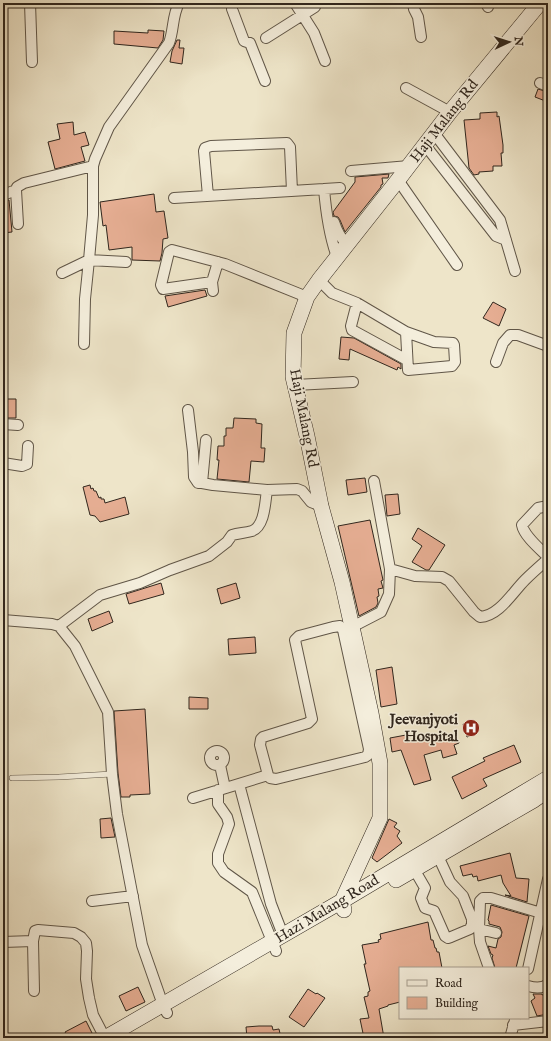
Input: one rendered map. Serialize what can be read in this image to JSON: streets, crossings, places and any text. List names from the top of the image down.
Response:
{
  "streets": {
    "street": ["Haji Malang Rd", "Hazi Malang Road"]
  },
  "crossings": [
    ["Haji Malang Rd", "Hazi Malang Road"]
  ],
  "places": {
    "hospital": ["Jeevanjyoti Hospital"]
  },
  "legend": ["Road", "Building"],
  "north": "right"
}
